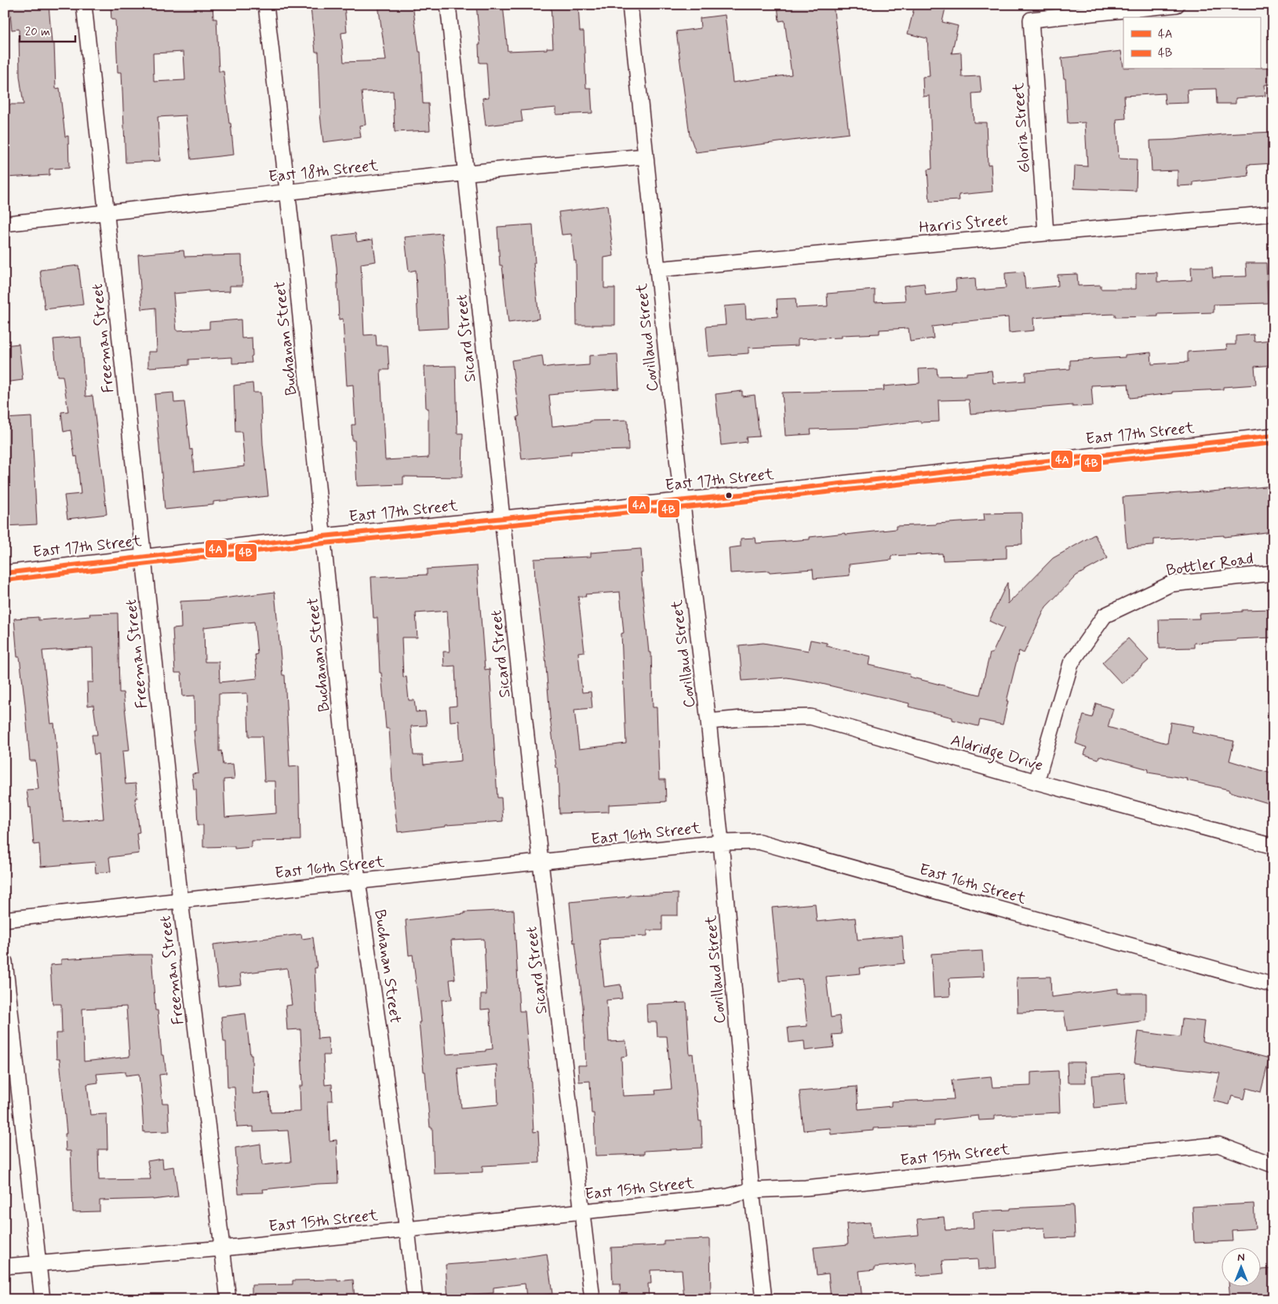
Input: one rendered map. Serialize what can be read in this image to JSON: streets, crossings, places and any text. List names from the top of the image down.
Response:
{
  "streets": {
    "street": [
      "Gloria Street",
      "East 18th Street",
      "Harris Street",
      "Covillaud Street",
      "Freeman Street",
      "Buchanan Street",
      "Sicard Street",
      "East 17th Street",
      "Bottler Road",
      "Aldridge Drive",
      "East 16th Street",
      "East 15th Street"
    ]
  },
  "crossings": [
    ["Gloria Street", "Harris Street"],
    ["East 18th Street", "Covillaud Street"],
    ["East 18th Street", "Freeman Street"],
    ["East 18th Street", "Buchanan Street"],
    ["East 18th Street", "Sicard Street"],
    ["Harris Street", "Covillaud Street"],
    ["Covillaud Street", "East 17th Street"],
    ["Covillaud Street", "Aldridge Drive"],
    ["Covillaud Street", "East 16th Street"],
    ["Covillaud Street", "East 15th Street"],
    ["Freeman Street", "East 17th Street"],
    ["Freeman Street", "East 16th Street"],
    ["Freeman Street", "East 15th Street"],
    ["Buchanan Street", "East 17th Street"],
    ["Buchanan Street", "East 16th Street"],
    ["Buchanan Street", "East 15th Street"],
    ["Sicard Street", "East 17th Street"],
    ["Sicard Street", "East 16th Street"],
    ["Sicard Street", "East 15th Street"],
    ["Bottler Road", "Aldridge Drive"]
  ],
  "lines": ["transit line 4A", "transit line 4B"],
  "legend": ["4A", "4B"],
  "scale_bar": "20 m",
  "north": "top"
}
